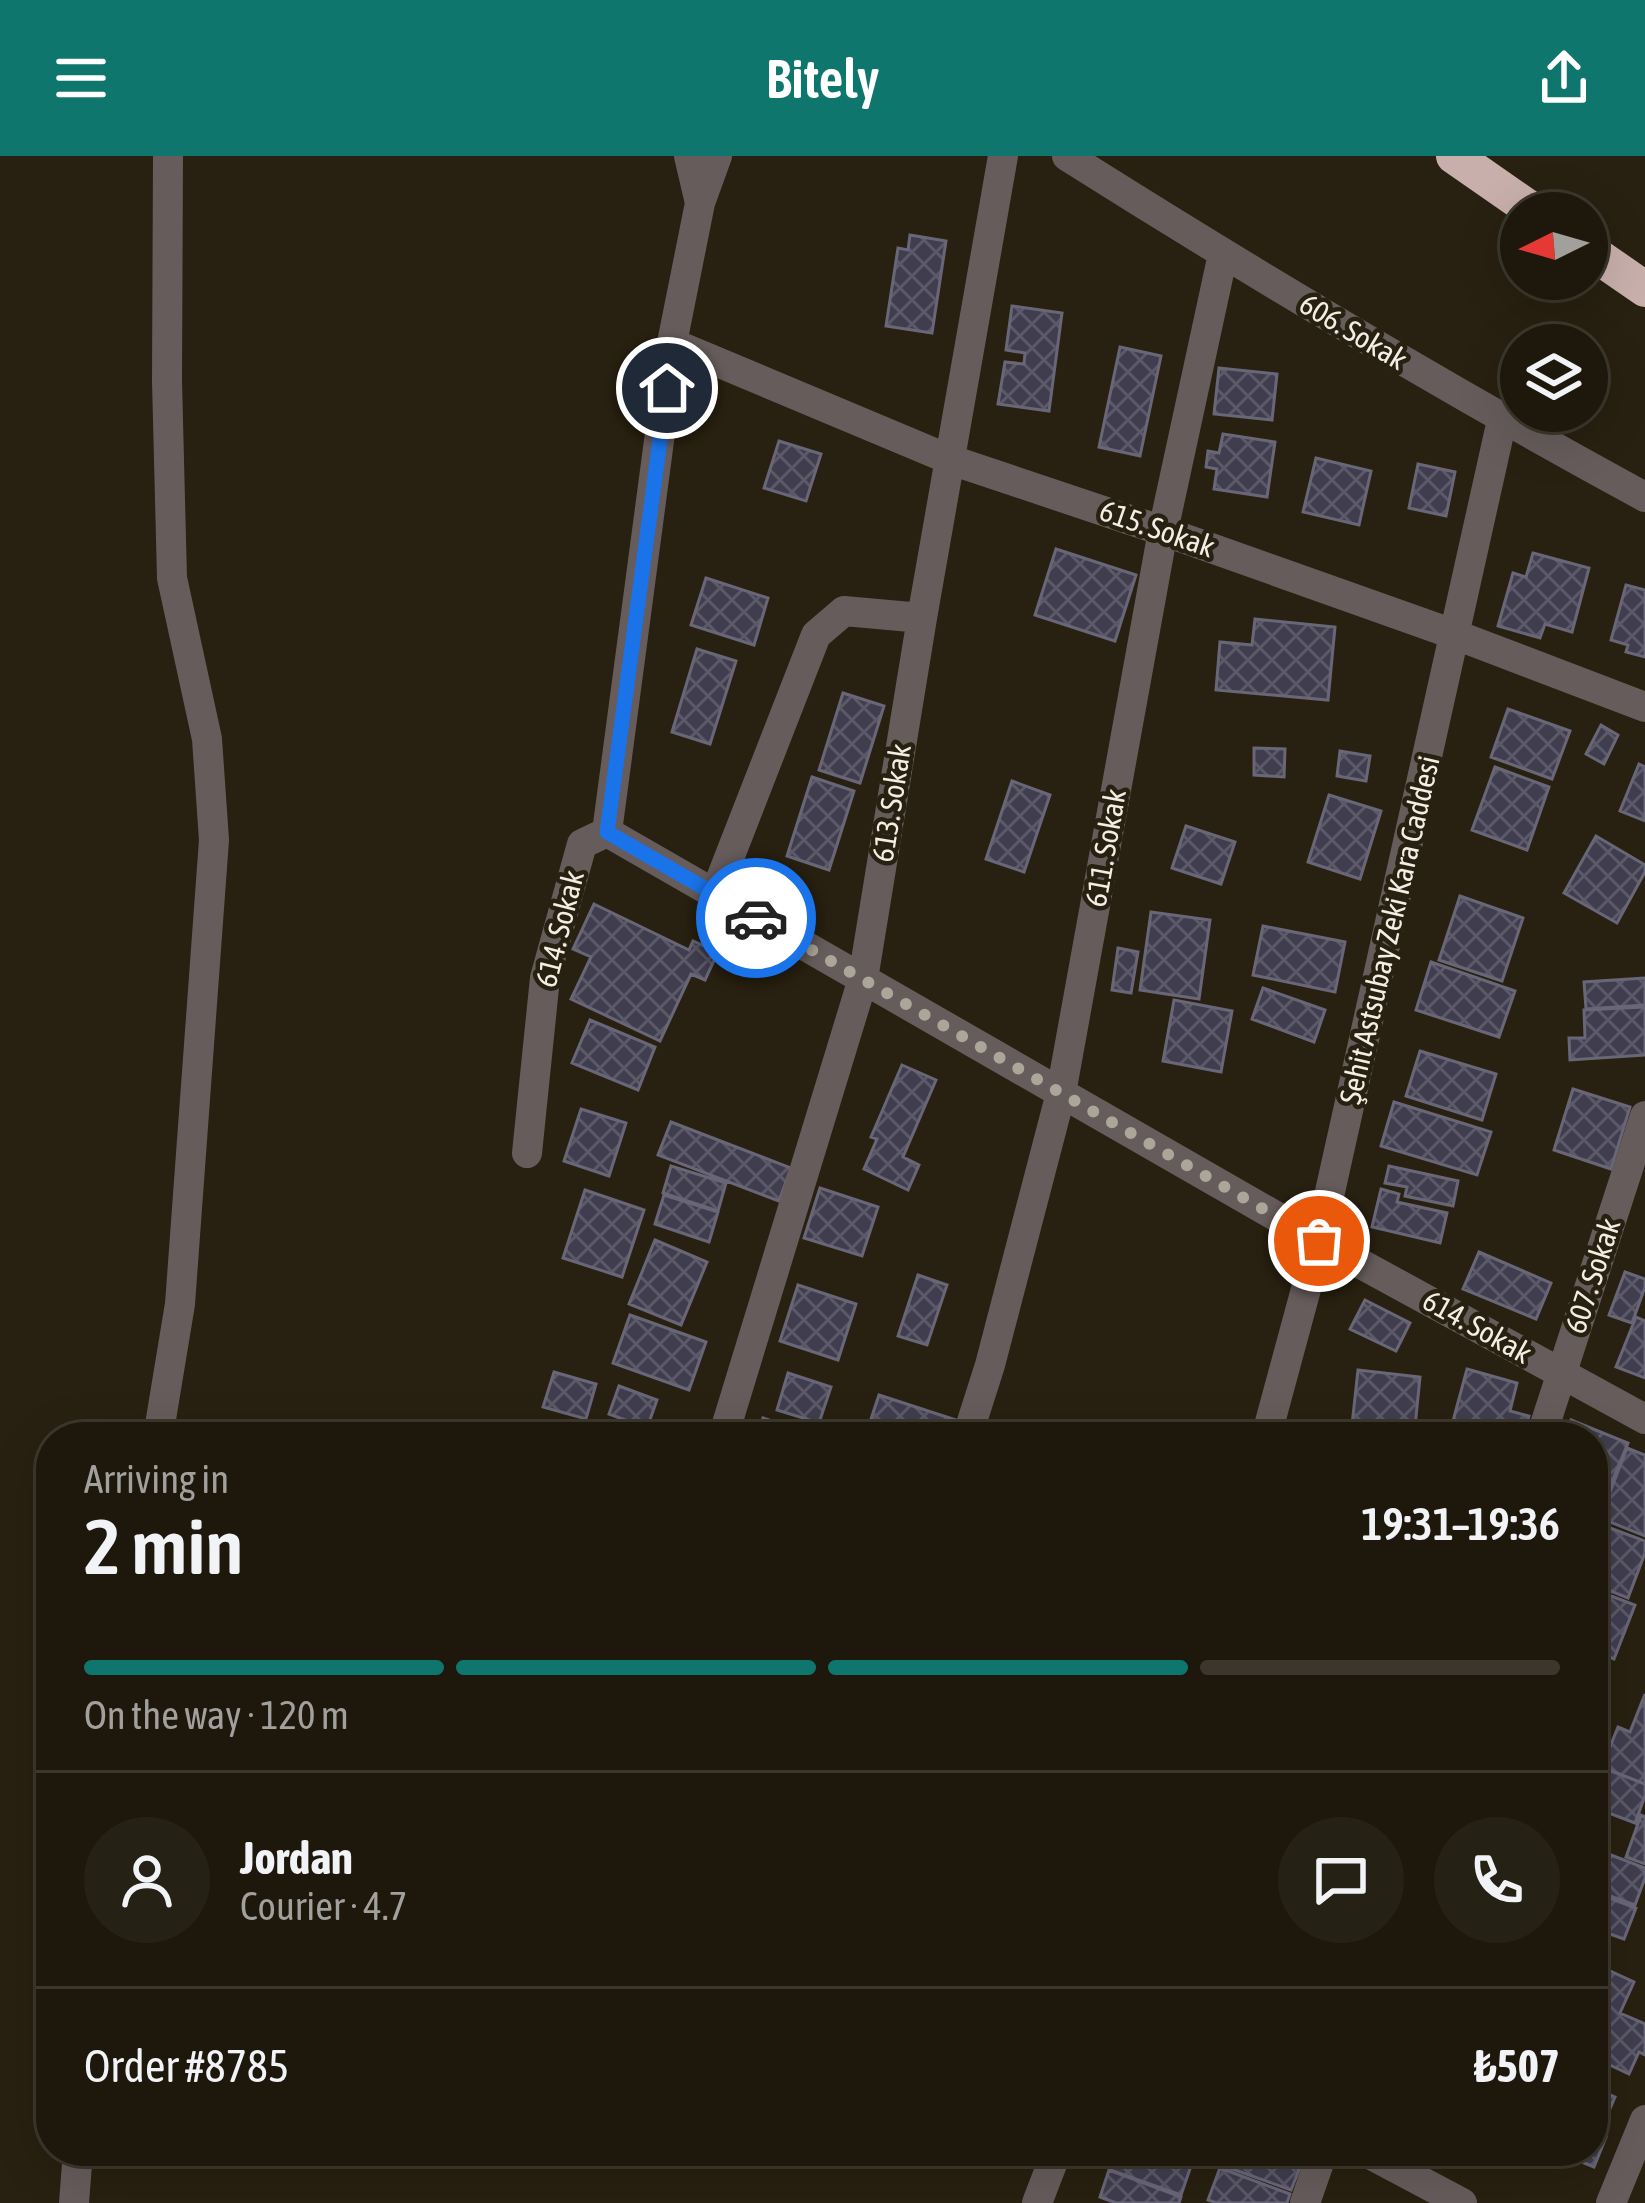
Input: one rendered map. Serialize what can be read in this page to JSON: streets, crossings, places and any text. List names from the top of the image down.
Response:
{
  "streets": {
    "street": [
      "606. Sokak",
      "615. Sokak",
      "613. Sokak",
      "611. Sokak",
      "614. Sokak",
      "Şehit Astsubay Zeki Kara Caddesi",
      "607. Sokak"
    ]
  },
  "crossings": [
    ["606. Sokak", "611. Sokak"],
    ["615. Sokak", "613. Sokak"],
    ["615. Sokak", "611. Sokak"],
    ["615. Sokak", "Şehit Astsubay Zeki Kara Caddesi"],
    ["613. Sokak", "614. Sokak"],
    ["611. Sokak", "614. Sokak"],
    ["614. Sokak", "Şehit Astsubay Zeki Kara Caddesi"],
    ["614. Sokak", "607. Sokak"]
  ],
  "north": "left",
  "page": {
    "header": "Bitely",
    "heading": ["2 min", "Arriving in", "19:31–19:36"],
    "panel": [
      "Jordan",
      "Courier · 4.7",
      "Order #8785",
      "₺507"
    ],
    "bar": "On the way · 120 m"
  }
}
